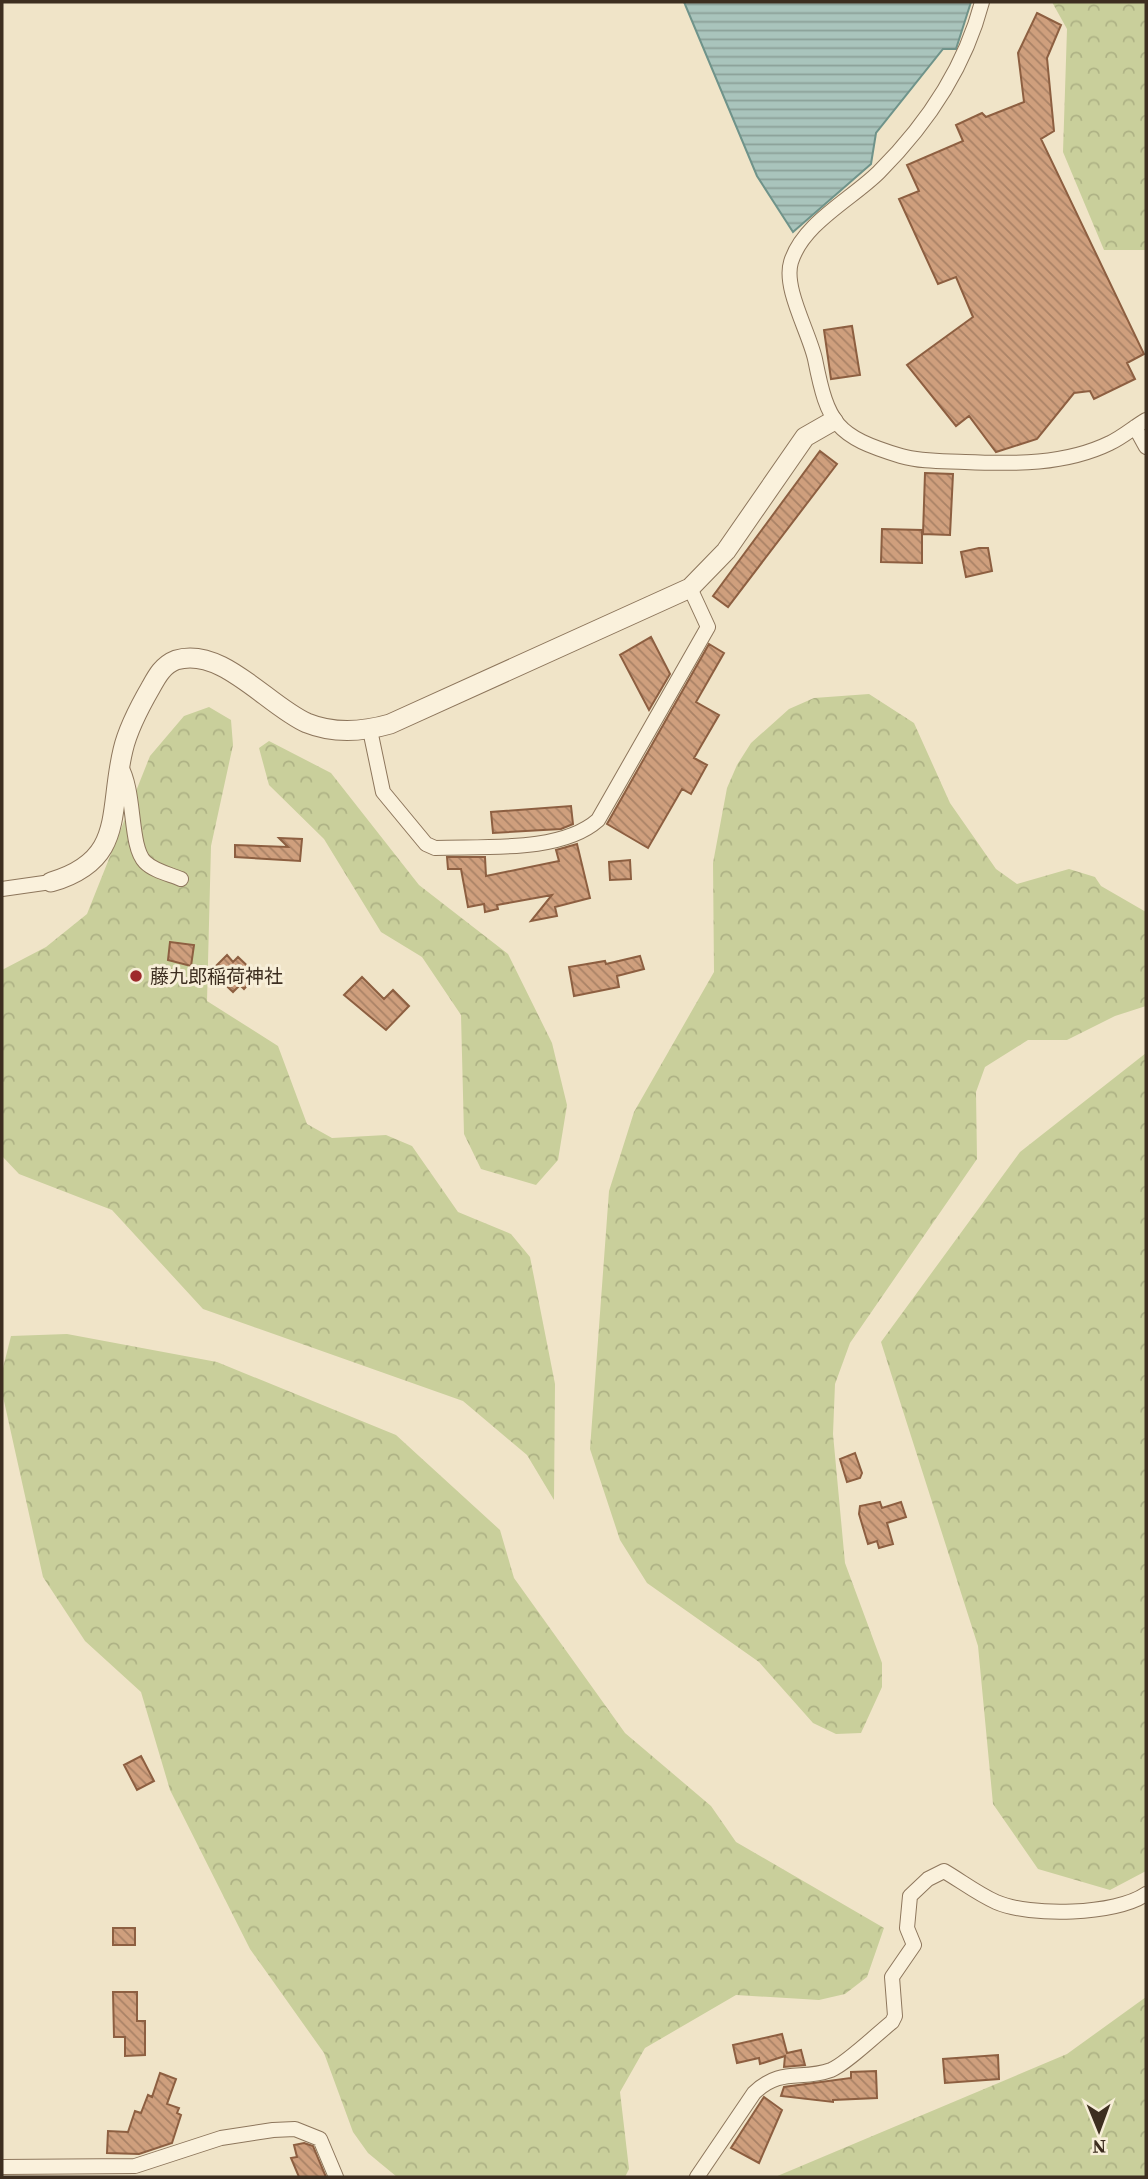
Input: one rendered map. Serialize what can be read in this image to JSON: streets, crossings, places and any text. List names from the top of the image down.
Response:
{
  "places": ["藤九郎稲荷神社"],
  "north": "bottom"
}
